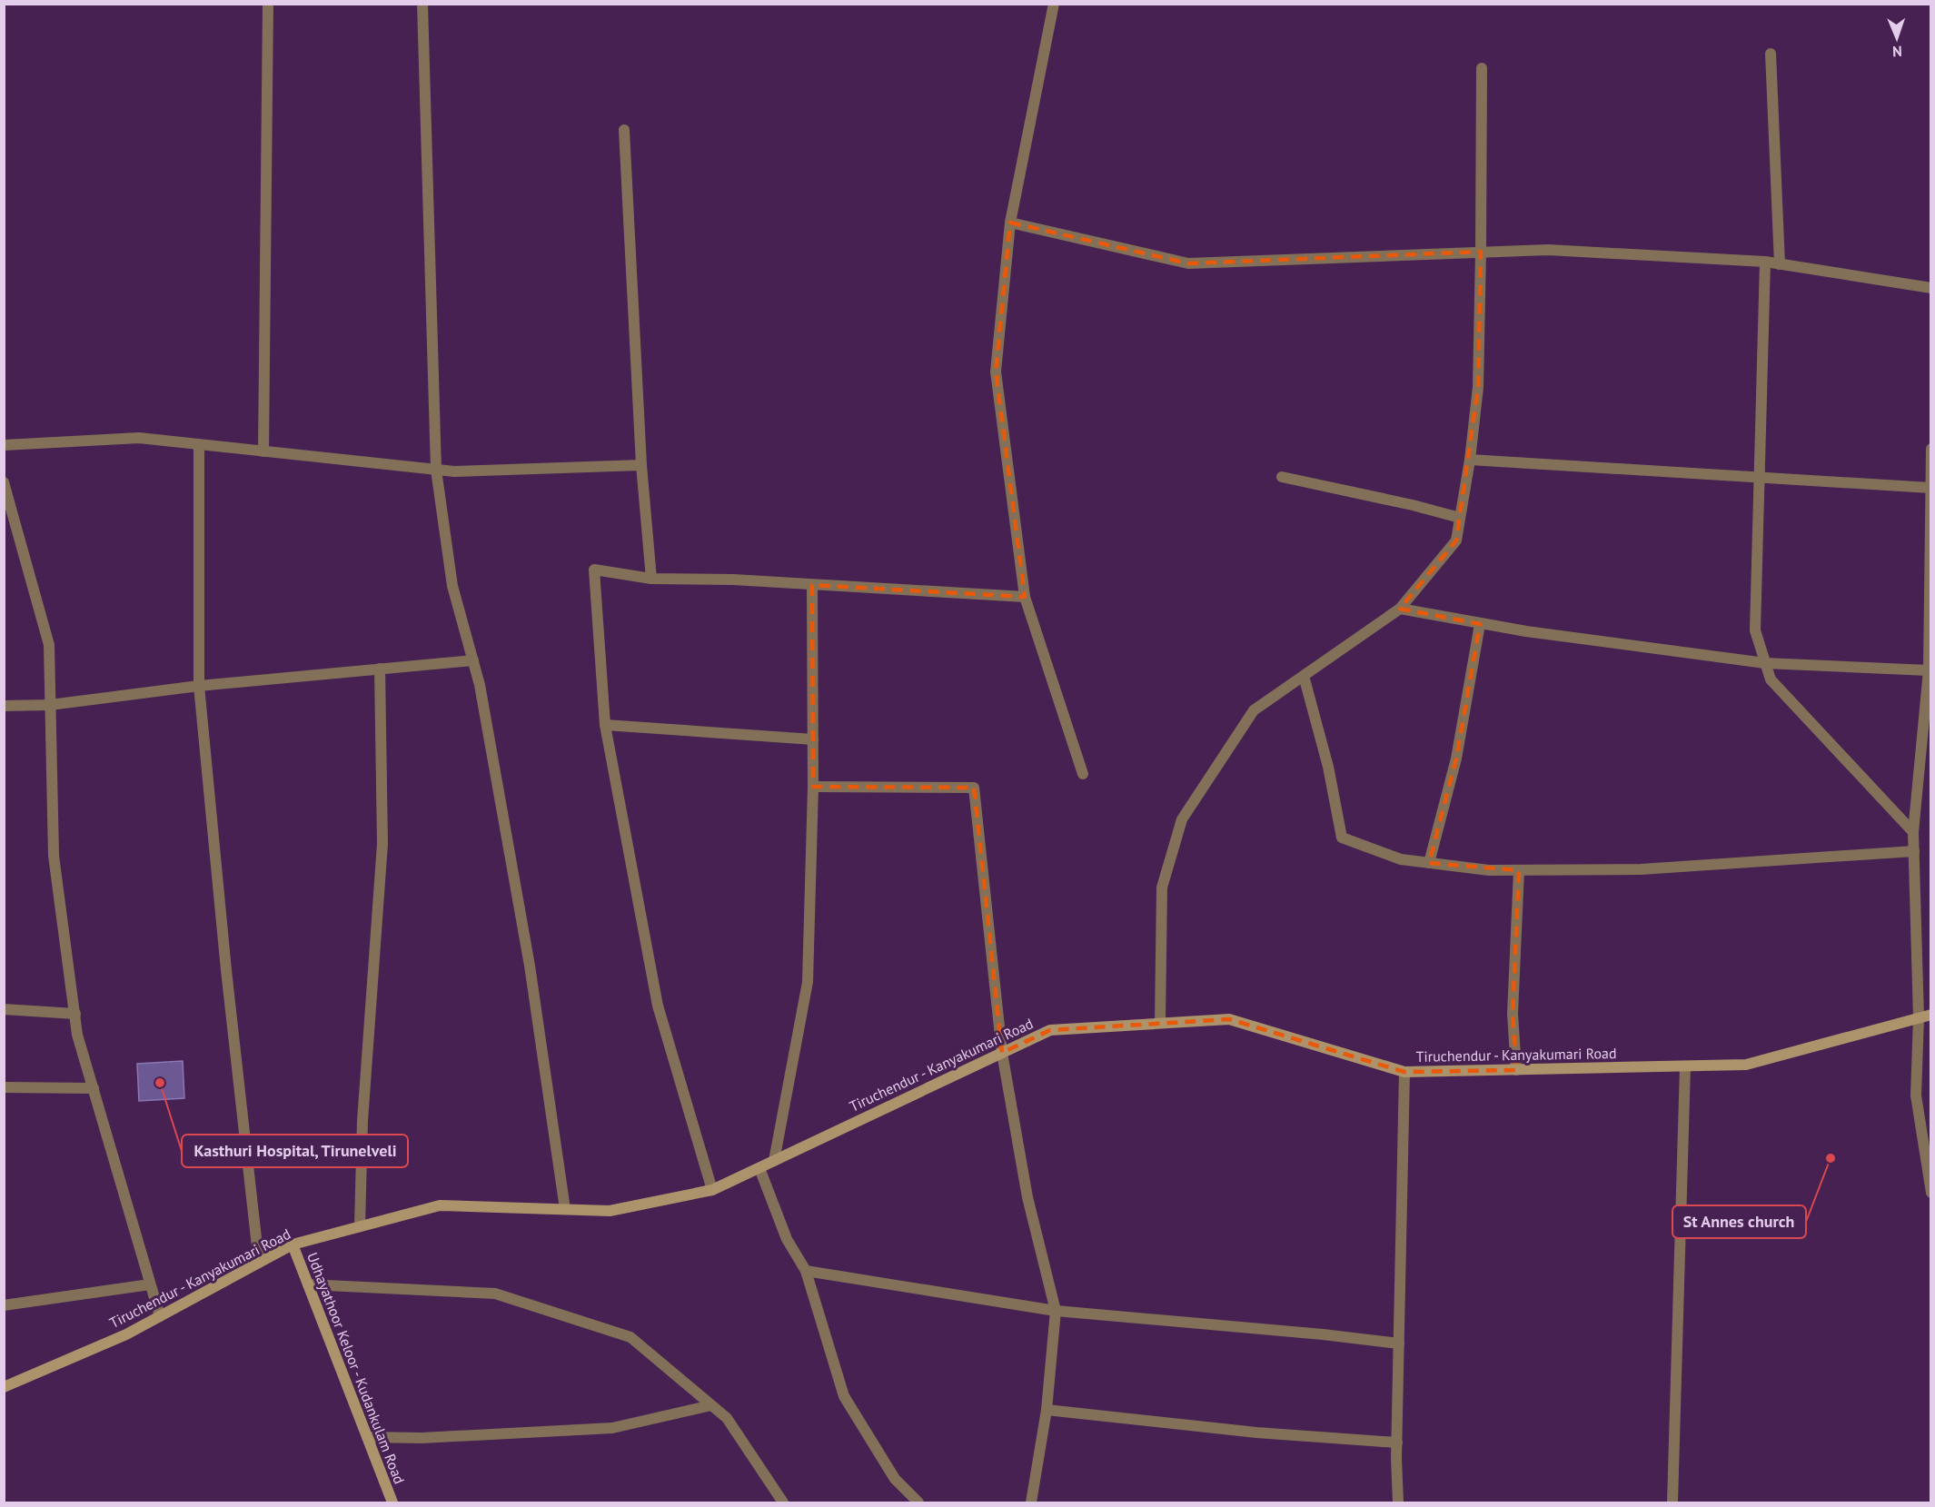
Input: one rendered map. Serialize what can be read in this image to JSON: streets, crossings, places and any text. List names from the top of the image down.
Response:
{
  "streets": {
    "street": ["Tiruchendur - Kanyakumari Road", "Udhayathoor Keloor - Kudankulam Road"]
  },
  "crossings": [
    ["Tiruchendur - Kanyakumari Road", "Udhayathoor Keloor - Kudankulam Road"]
  ],
  "places": ["Kasthuri Hospital, Tirunelveli", "St Annes church"],
  "north": "bottom"
}
